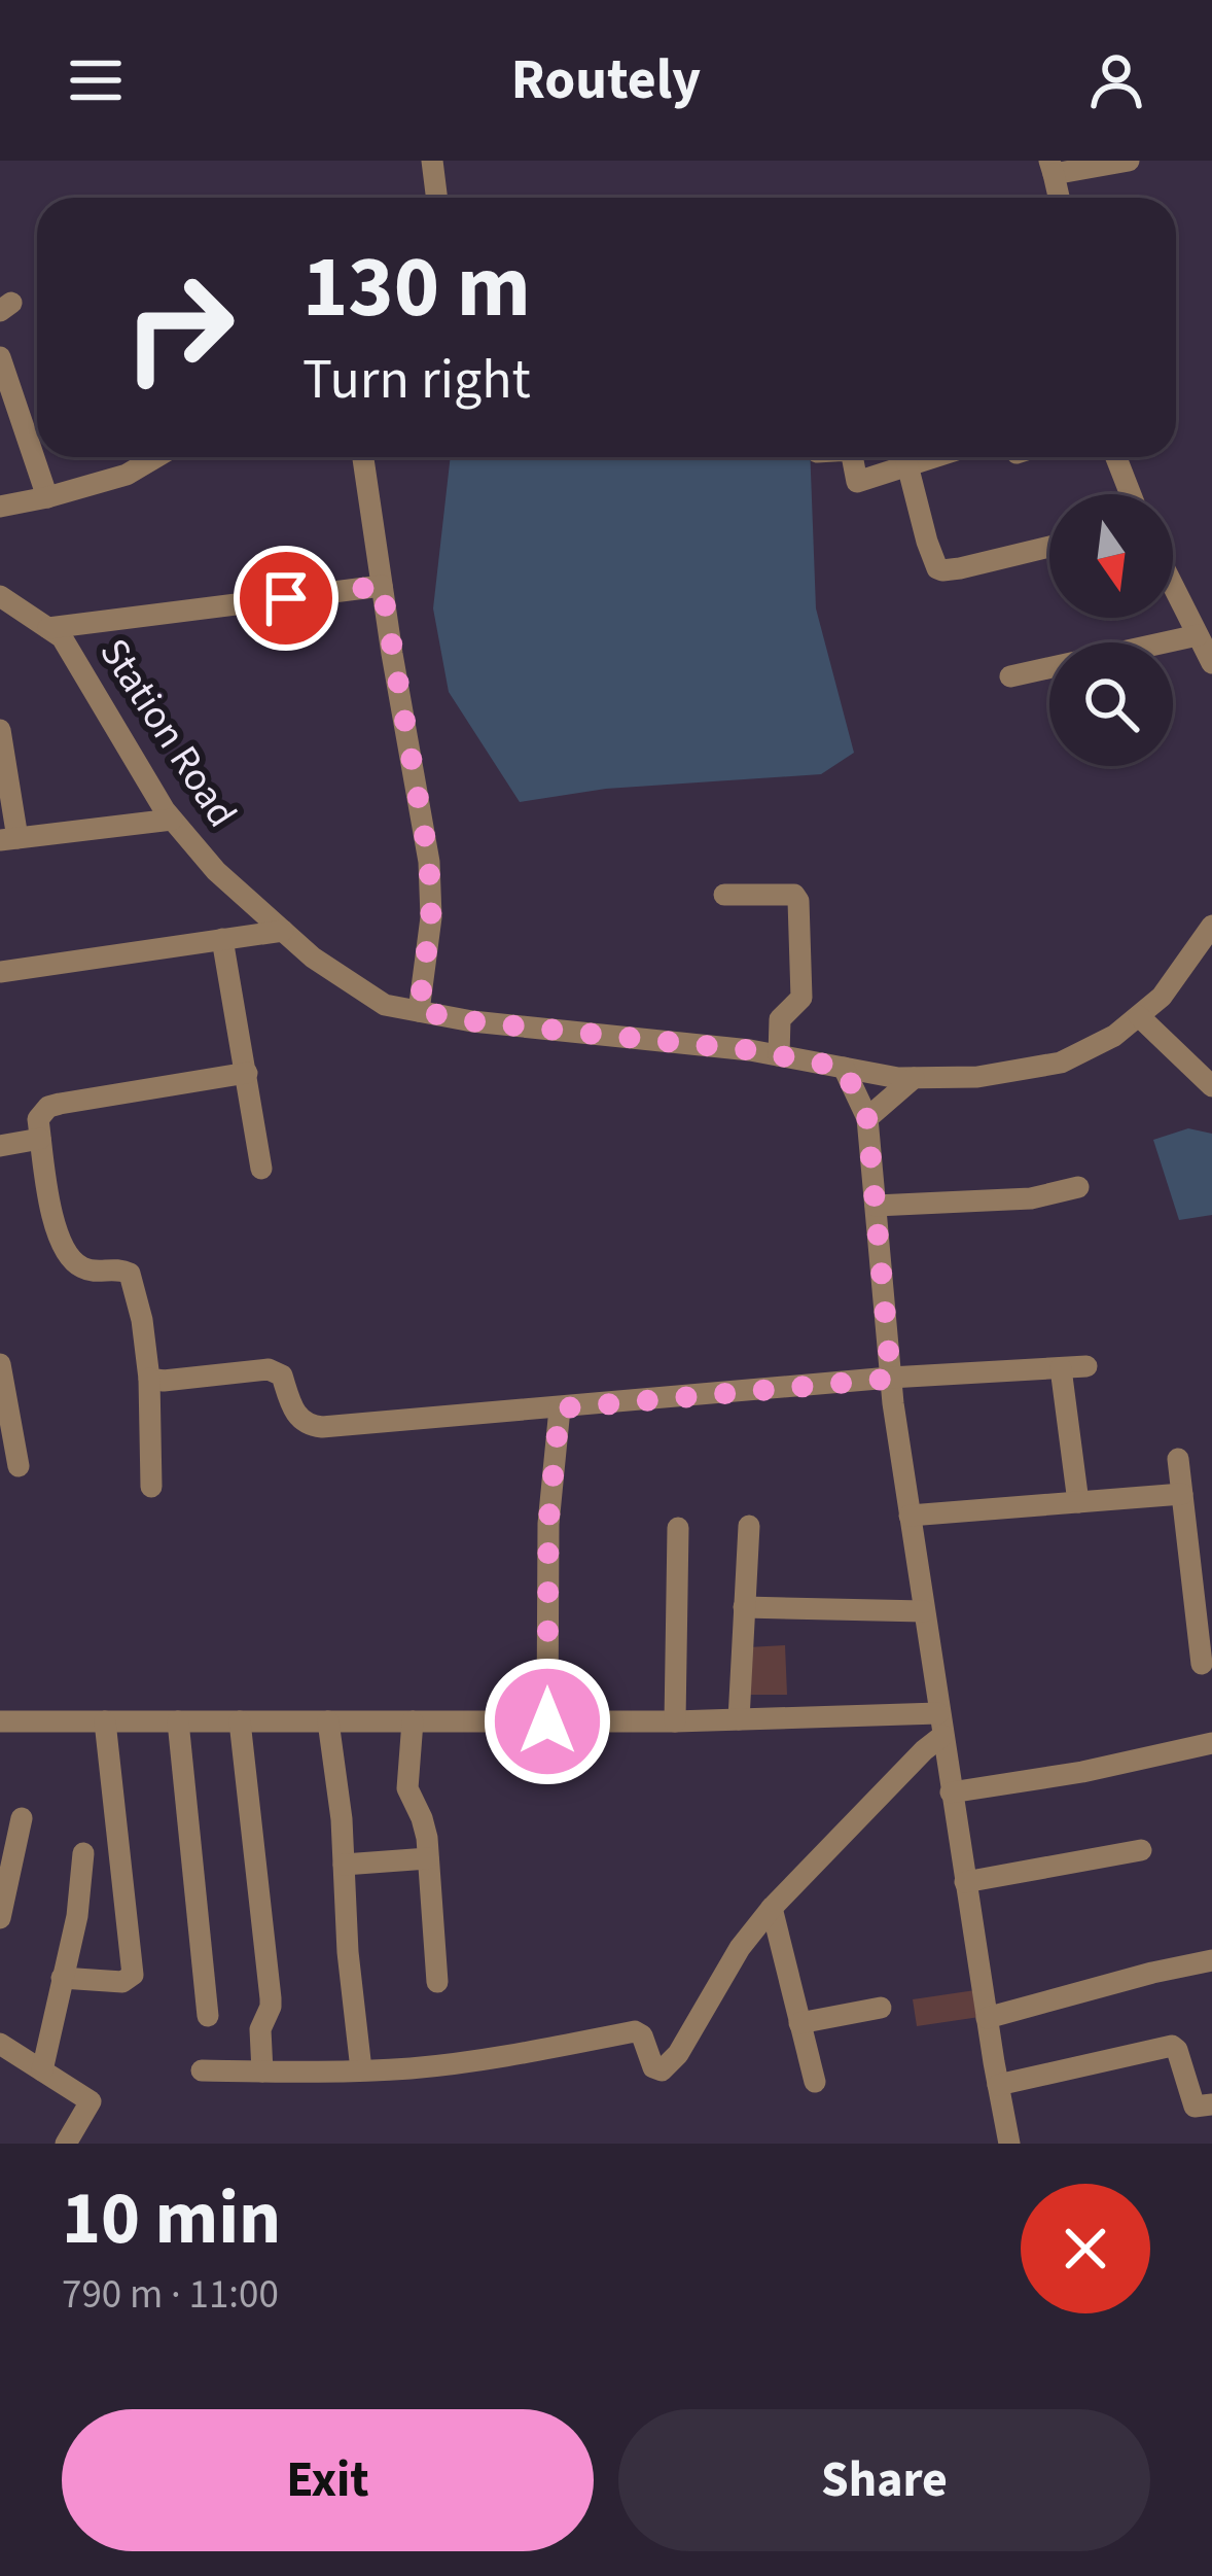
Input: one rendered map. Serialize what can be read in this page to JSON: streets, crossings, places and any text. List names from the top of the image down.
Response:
{
  "streets": {
    "street": ["Station Road"]
  },
  "north": "bottom",
  "page": {
    "header": "Routely",
    "turn": ["130 m", "Turn right"],
    "heading": ["10 min", "790 m · 11:00"],
    "buttons": ["Exit", "Share"]
  }
}
